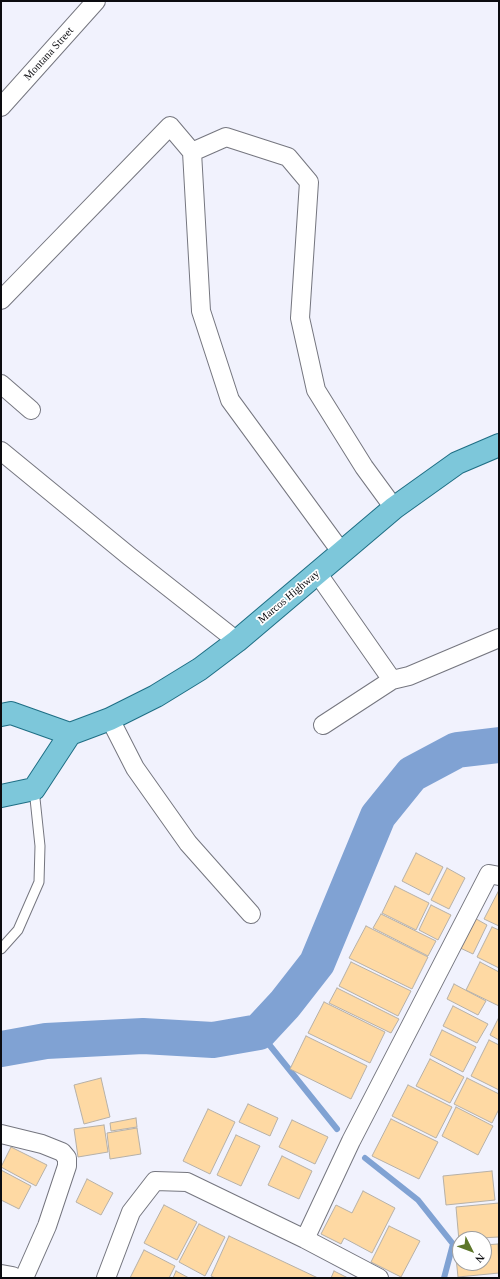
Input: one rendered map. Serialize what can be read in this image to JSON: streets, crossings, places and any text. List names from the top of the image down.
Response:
{
  "streets": {
    "main road": ["Marcos Highway"],
    "street": ["Montana Street"]
  },
  "north": "bottom right"
}
